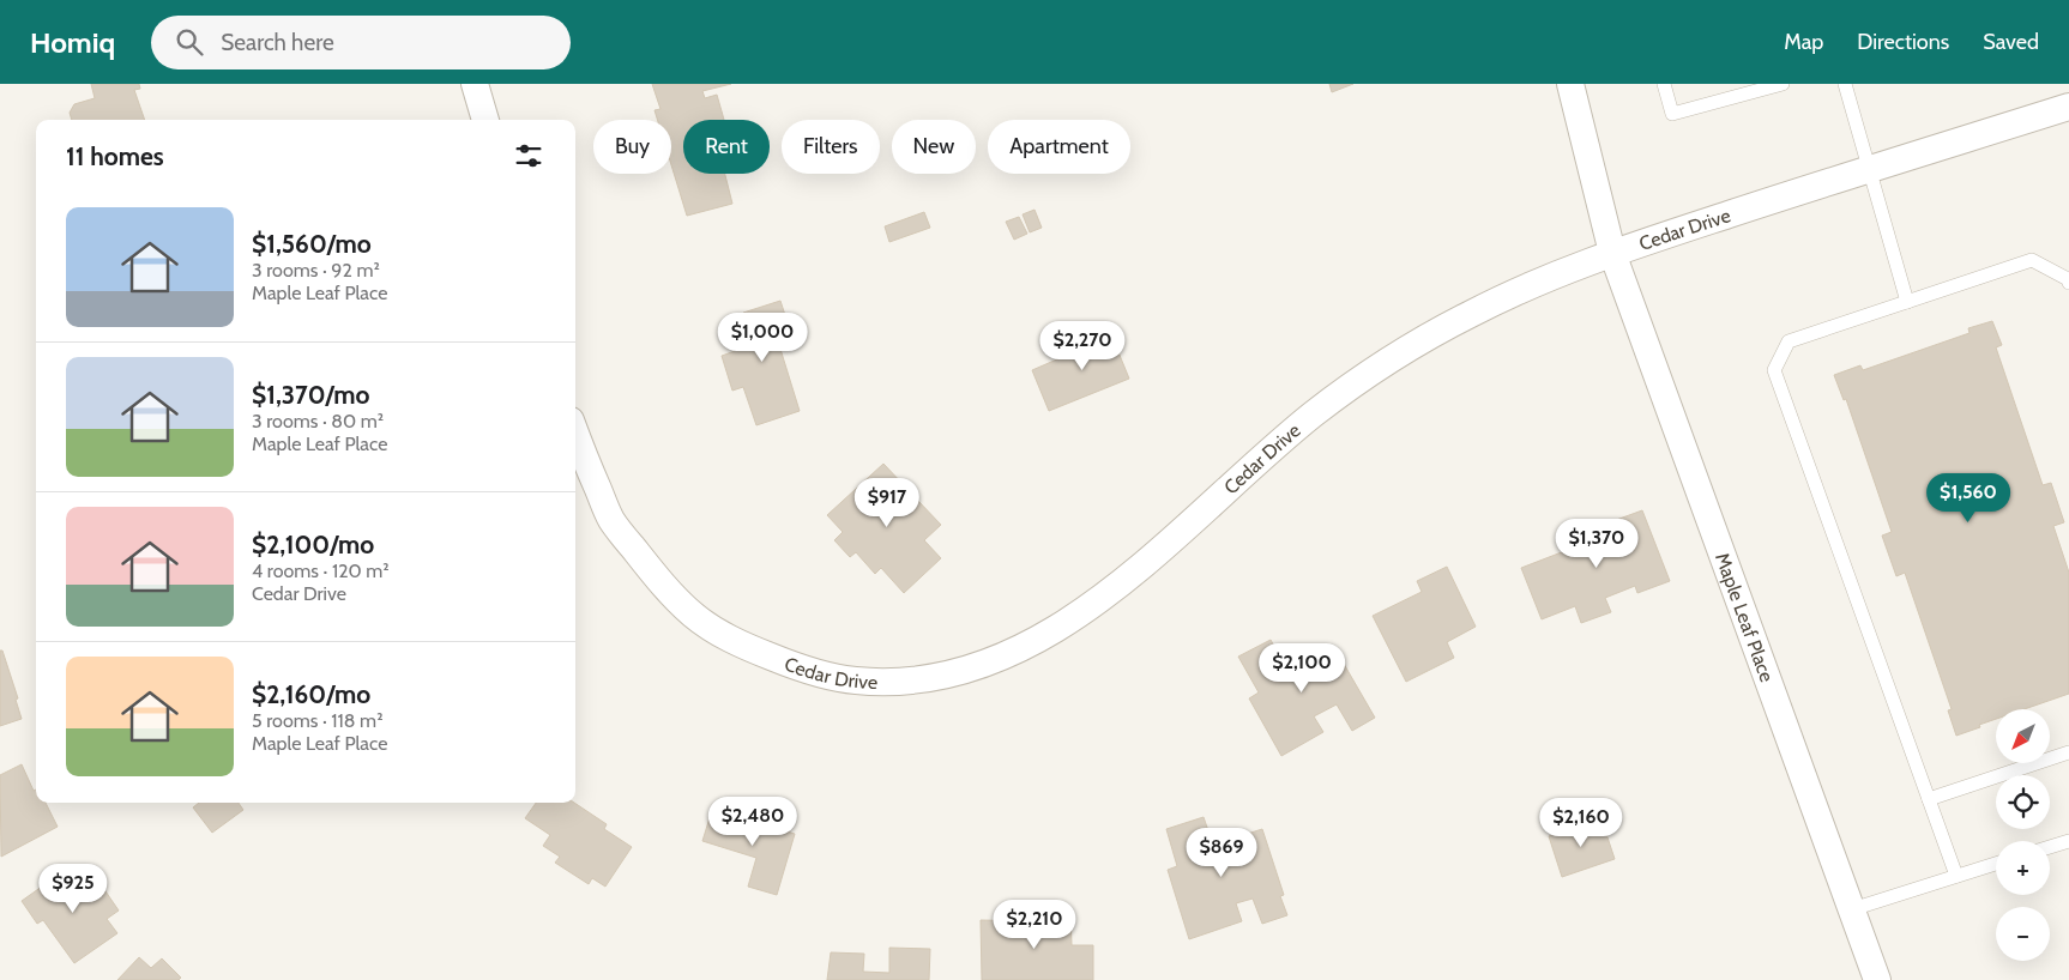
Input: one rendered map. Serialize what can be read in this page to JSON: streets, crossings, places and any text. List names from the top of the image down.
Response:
{
  "streets": {
    "street": ["Cedar Drive", "Maple Leaf Place"]
  },
  "crossings": [
    ["Cedar Drive", "Maple Leaf Place"]
  ],
  "north": "bottom left",
  "page": {
    "header": "Homiq",
    "search": "Search here",
    "nav": ["Map", "Directions", "Saved"],
    "chip": [
      "Buy",
      "Rent",
      "Filters",
      "New",
      "Apartment"
    ],
    "heading": "11 homes",
    "list": [
      {
        "name": "$1,560/mo",
        "note": "3 rooms · 92 m² · Maple Leaf Place"
      },
      {
        "name": "$1,370/mo",
        "note": "3 rooms · 80 m² · Maple Leaf Place"
      },
      {
        "name": "$2,100/mo",
        "note": "4 rooms · 120 m² · Cedar Drive"
      },
      {
        "name": "$2,160/mo",
        "note": "5 rooms · 118 m² · Maple Leaf Place"
      }
    ],
    "price": [
      "$1,000",
      "$2,270",
      "$1,560",
      "$917",
      "$1,370",
      "$2,100",
      "$2,480",
      "$2,160",
      "$869",
      "$925",
      "$2,210"
    ],
    "map_buttons": ["+", "−"]
  }
}
